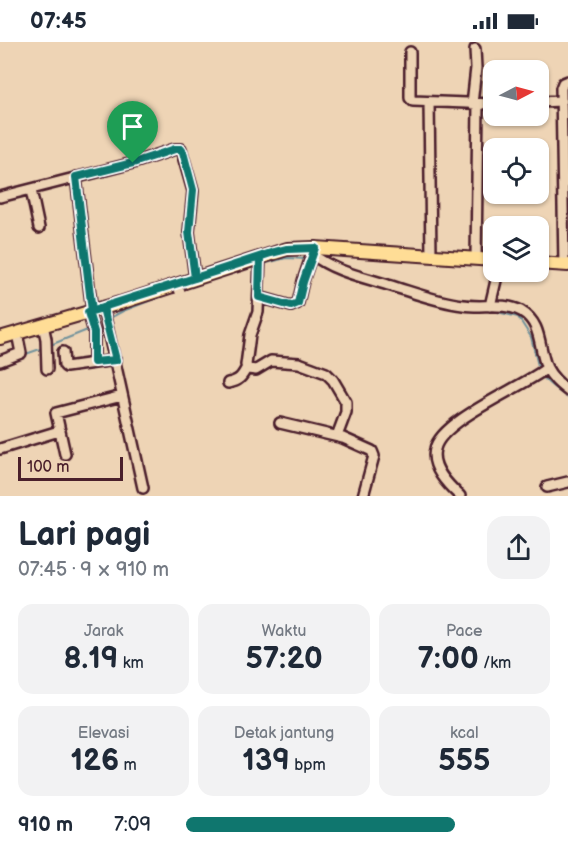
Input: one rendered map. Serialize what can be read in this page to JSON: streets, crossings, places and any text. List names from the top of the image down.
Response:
{
  "scale_bar": "100 m",
  "north": "right",
  "page": {
    "status": "07:45",
    "scale": "100 m",
    "heading": ["Lari pagi", "07:45 · 9 × 910 m"],
    "stats": [
      ["Jarak", "8.19 km"],
      ["Waktu", "57:20"],
      ["Pace", "7:00 /km"],
      ["Elevasi", "126 m"],
      ["Detak jantung", "139 bpm"],
      ["kcal", "555"]
    ],
    "list": [
      {
        "name": "910 m",
        "note": "7:09"
      }
    ]
  }
}
